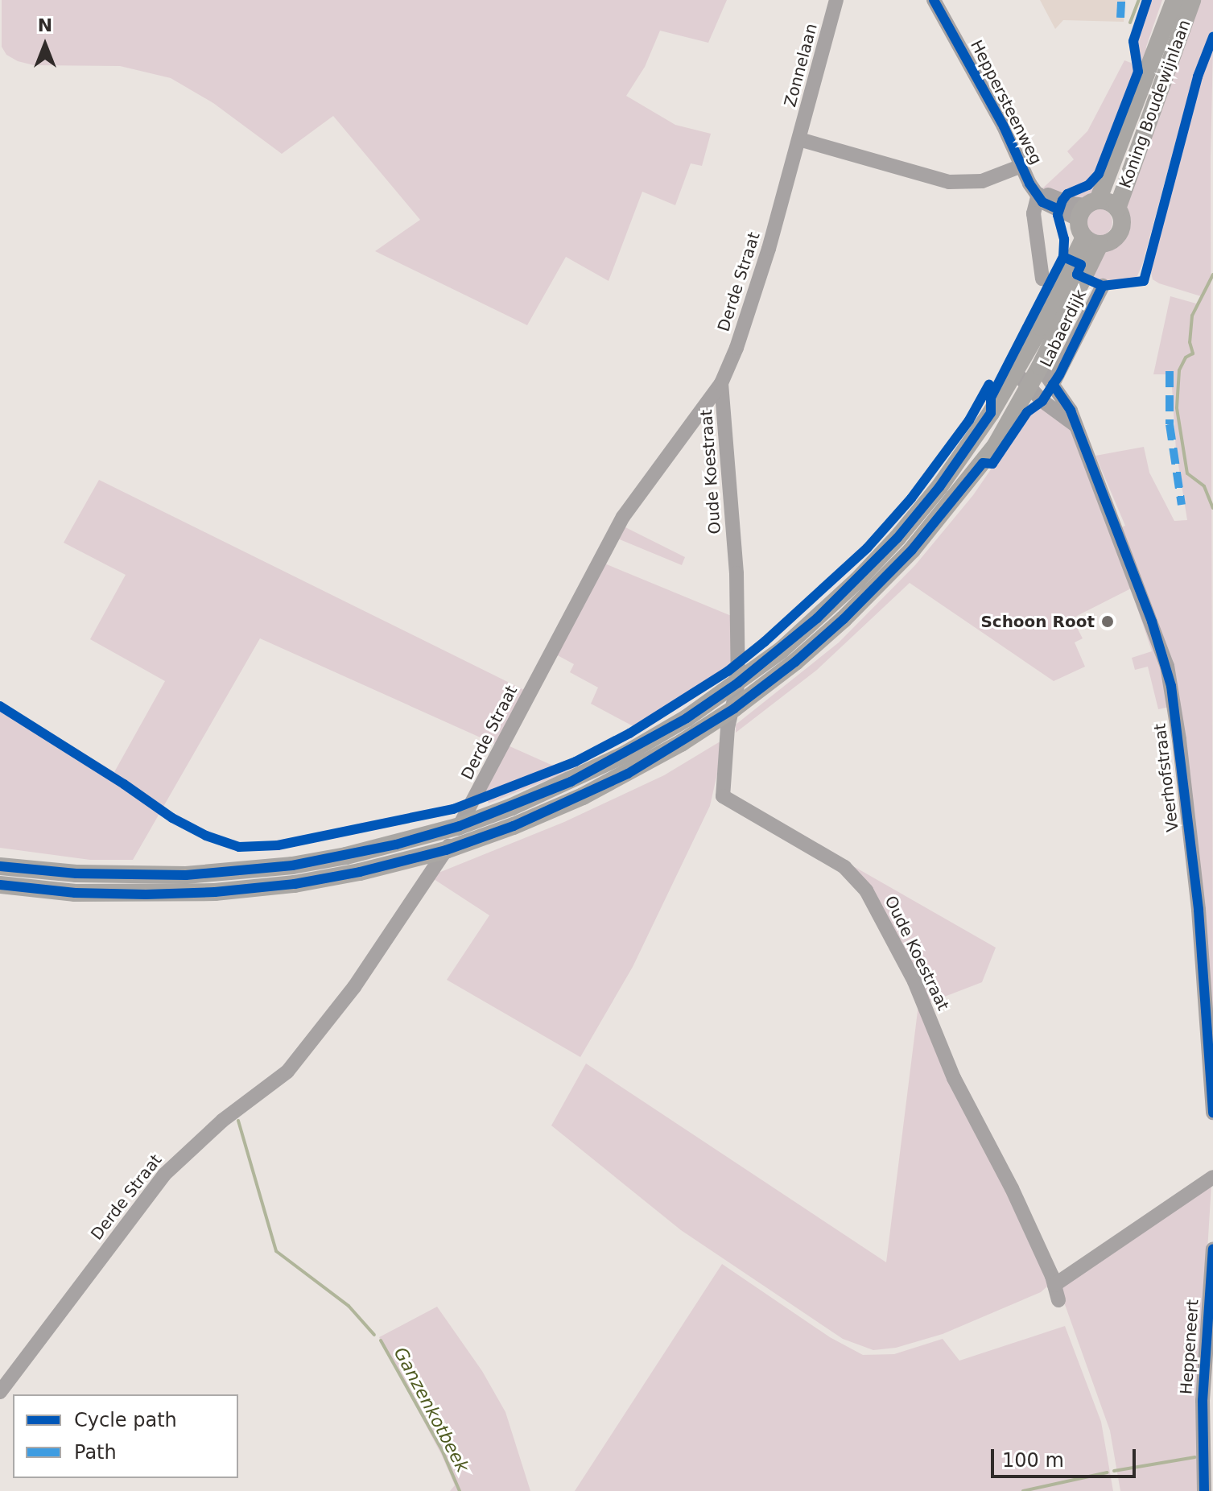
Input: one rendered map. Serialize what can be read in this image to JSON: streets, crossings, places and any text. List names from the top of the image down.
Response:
{
  "streets": {
    "main road": ["Koning Boudewijnlaan"],
    "street": [
      "Zonnelaan",
      "Heppersteenweg",
      "Derde Straat",
      "Labaerdijk",
      "Oude Koestraat",
      "Veerhofstraat",
      "Heppeneert"
    ]
  },
  "crossings": [
    ["Zonnelaan", "Derde Straat"],
    ["Derde Straat", "Oude Koestraat"],
    ["Labaerdijk", "Veerhofstraat"]
  ],
  "water": ["Ganzenkotbeek"],
  "places": ["Schoon Root"],
  "legend": ["Cycle path", "Path"],
  "scale_bar": "100 m",
  "north": "top"
}
